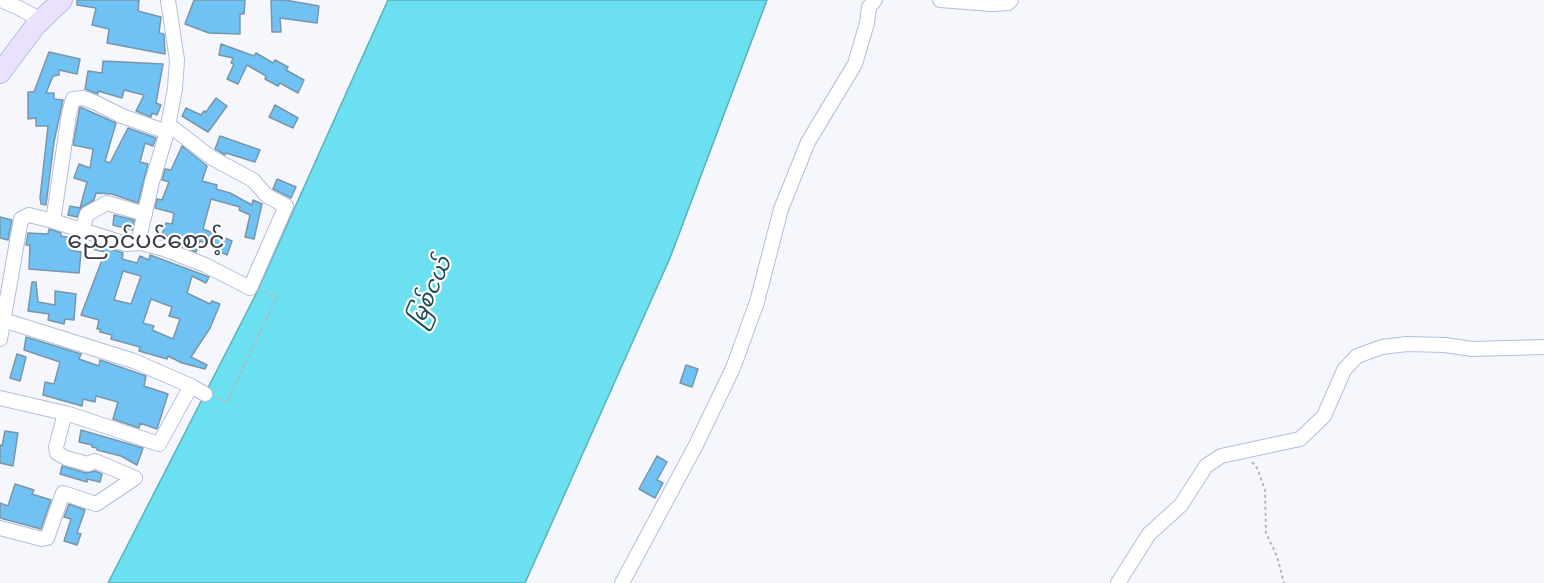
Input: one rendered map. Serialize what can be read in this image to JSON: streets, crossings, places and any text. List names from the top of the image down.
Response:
{
  "districts": ["ညောင်ပင်စောင့်"],
  "water": ["မြစ်ငယ်"]
}
